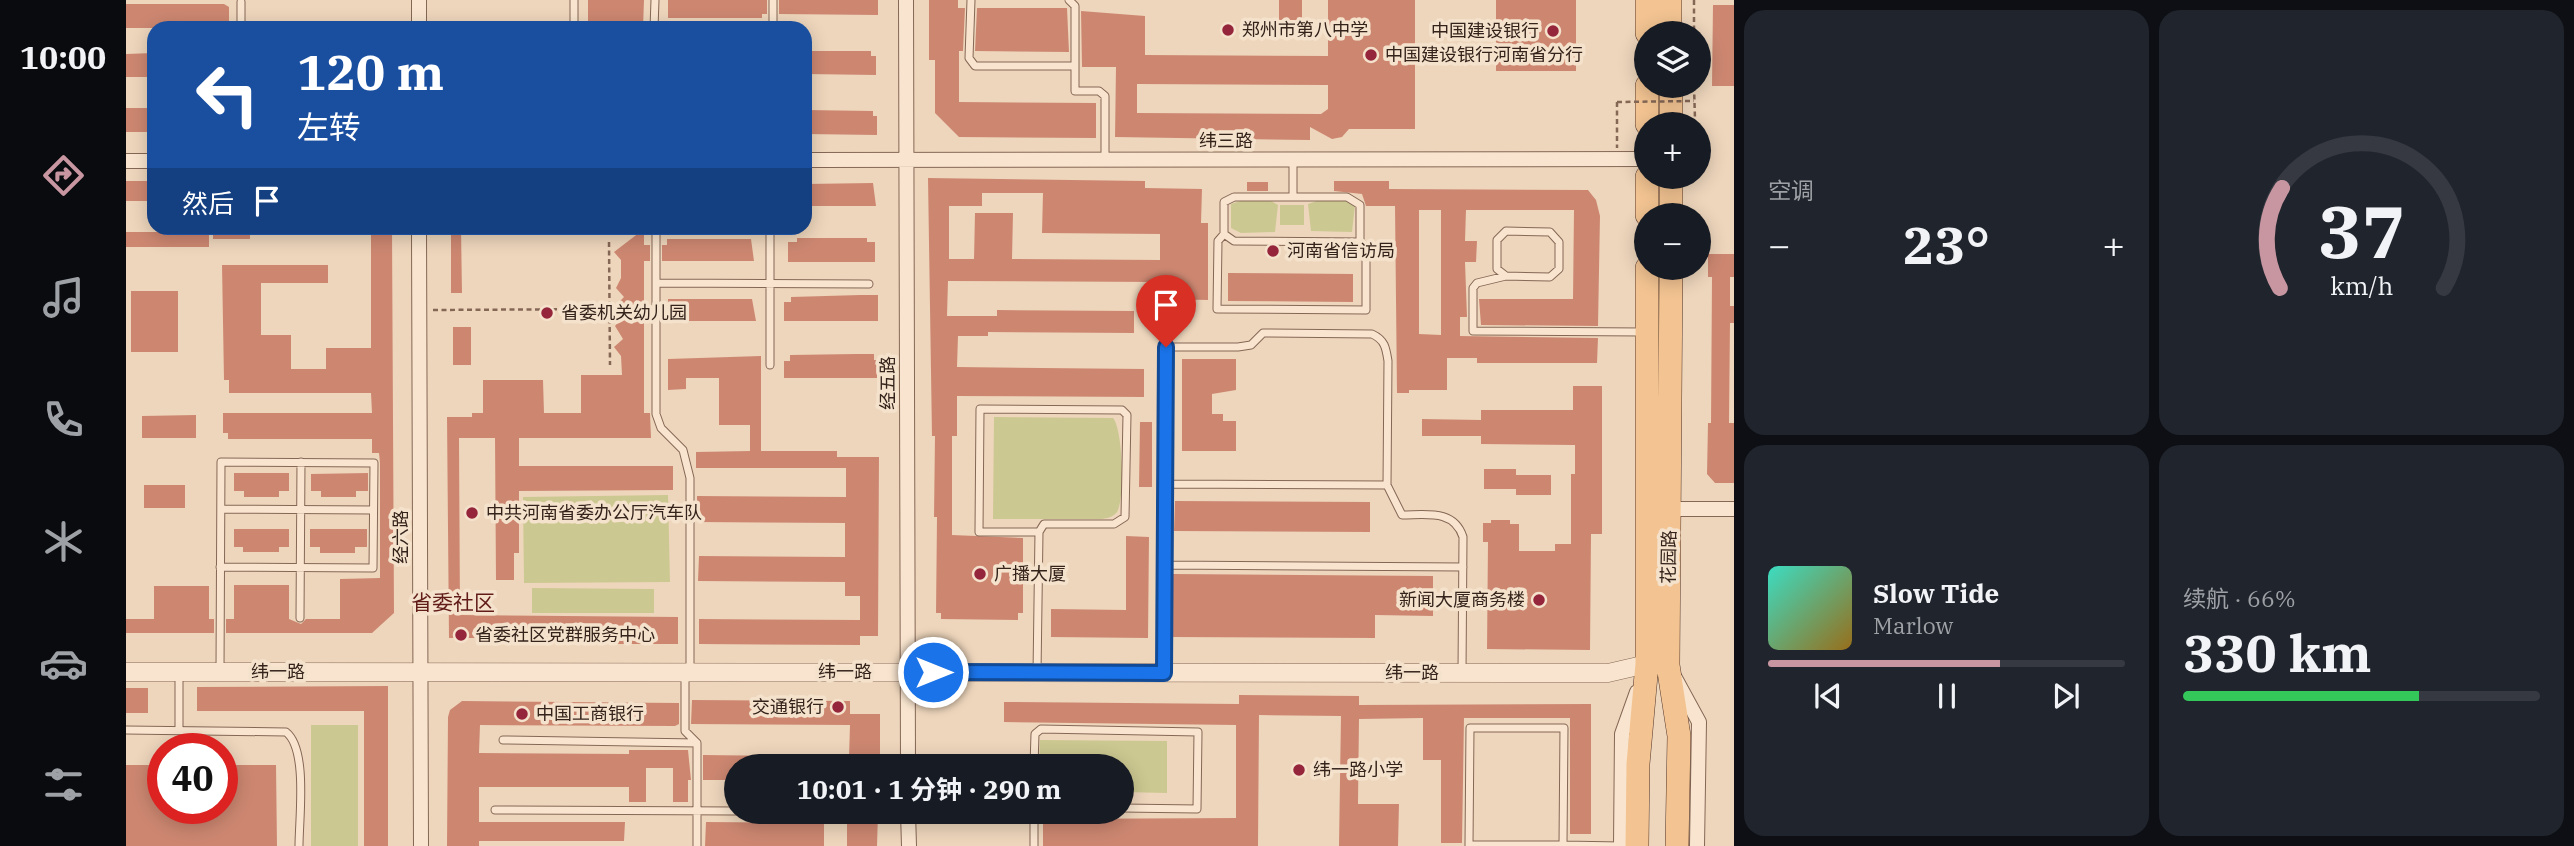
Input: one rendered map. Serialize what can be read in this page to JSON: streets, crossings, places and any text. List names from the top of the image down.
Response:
{
  "streets": {
    "main road": ["花园路"],
    "street": [
      "纬三路",
      "经五路",
      "经六路",
      "纬一路"
    ]
  },
  "crossings": [
    ["纬三路", "经五路"],
    ["经五路", "纬一路"],
    ["经六路", "纬一路"],
    ["花园路", "纬一路"]
  ],
  "districts": ["省委社区"],
  "places": [
    "郑州市第八中学",
    "中国建设银行",
    "中国建设银行河南省分行",
    "河南省信访局",
    "省委机关幼儿园",
    "中共河南省委办公厅汽车队",
    "广播大厦",
    "新闻大厦商务楼",
    "省委社区党群服务中心",
    "交通银行",
    "中国工商银行",
    "纬一路小学"
  ],
  "page": {
    "tabs": "10:00",
    "tile": [
      "空调",
      ["续航 · 66%", "330 km"]
    ],
    "map_buttons": ["+", "−"],
    "turn": ["120 m", "左转"],
    "then": "然后",
    "heat": ["−", "23°", "+"],
    "song": ["Slow Tide", "Marlow"],
    "limit": "40",
    "trip": "10:01 · 1 分钟 · 290 m",
    "gauge": ["37", "km/h"]
  }
}
